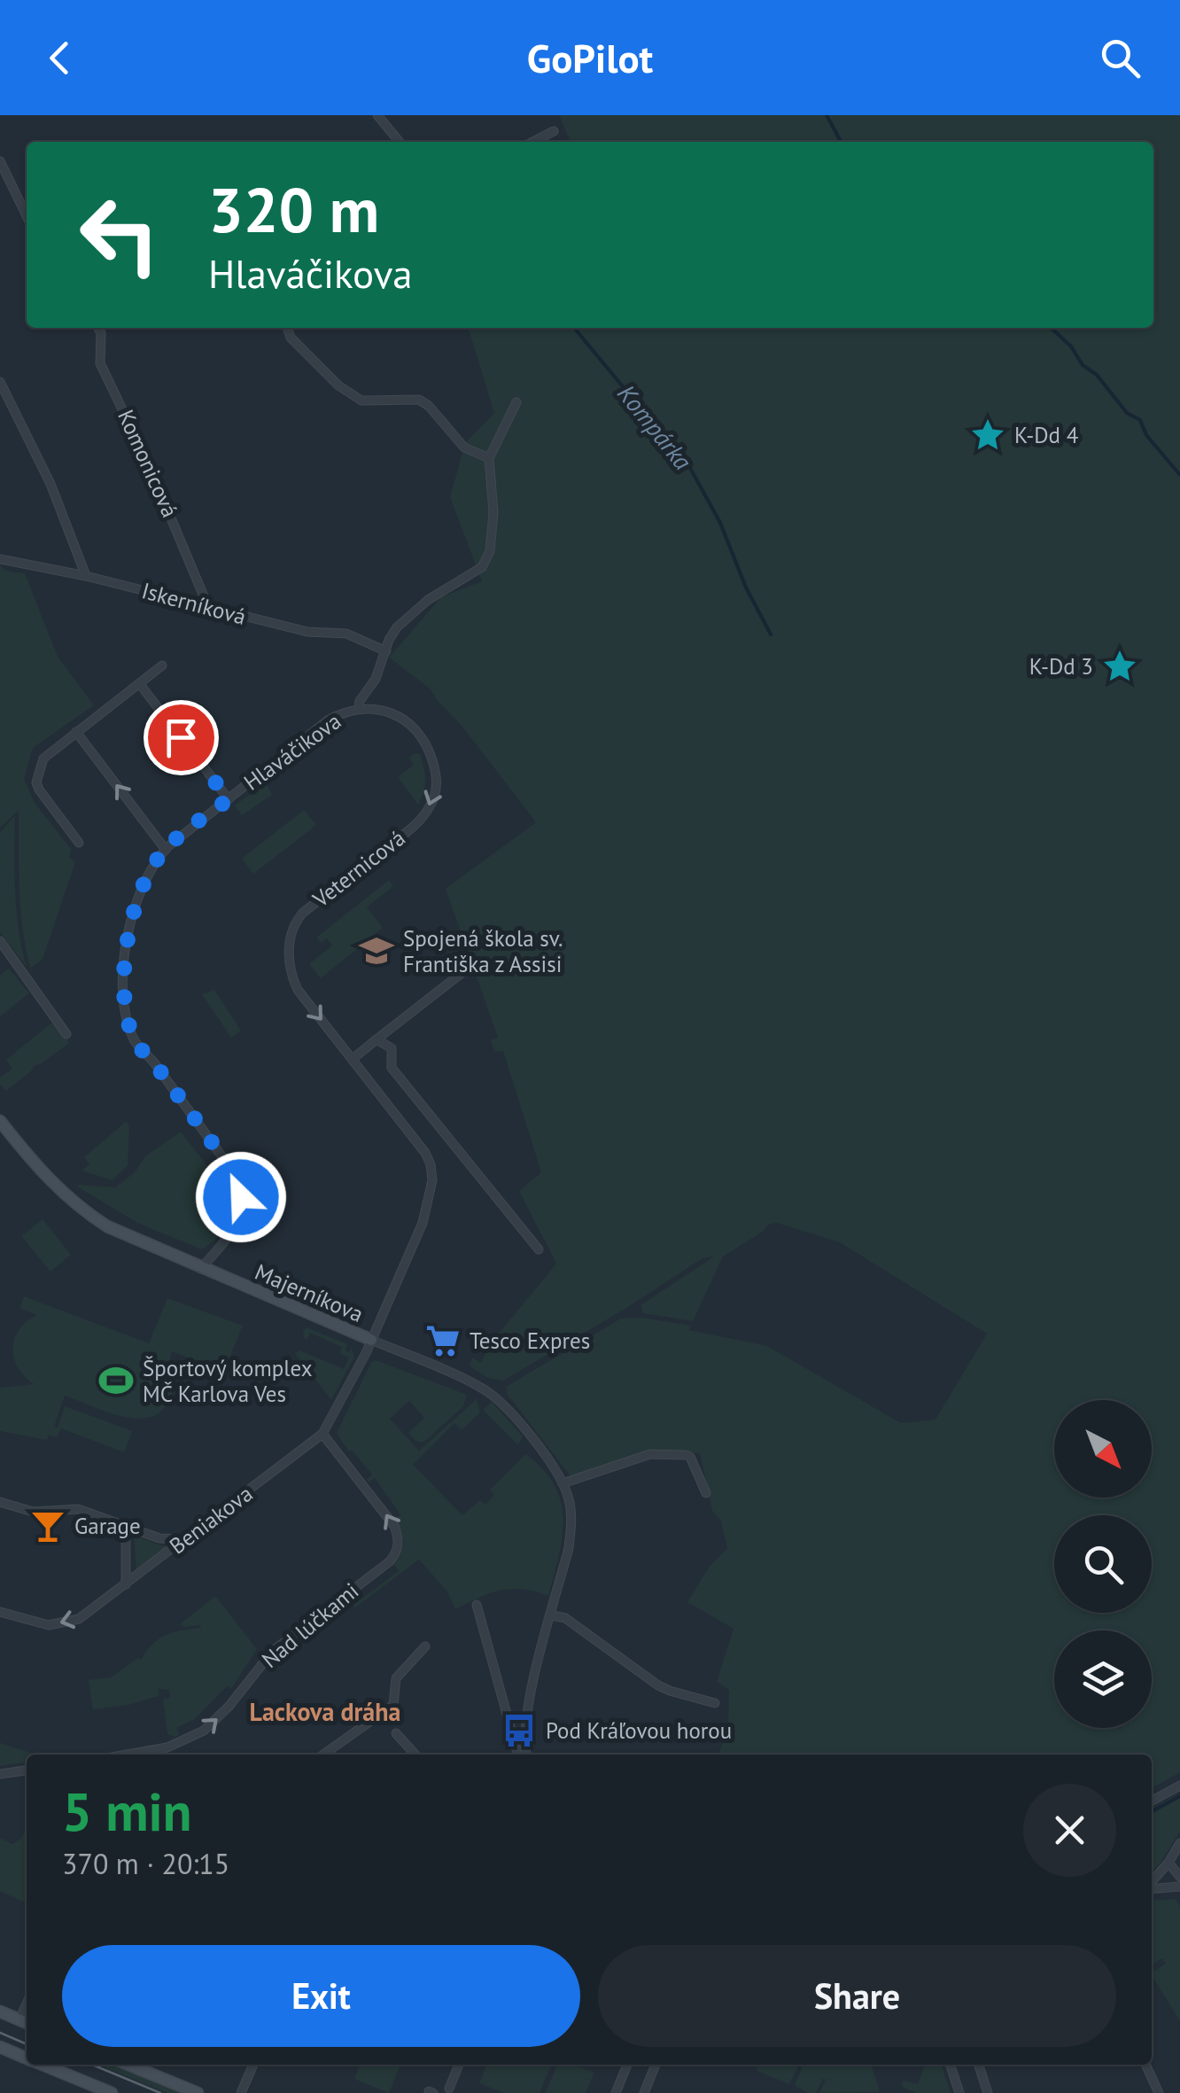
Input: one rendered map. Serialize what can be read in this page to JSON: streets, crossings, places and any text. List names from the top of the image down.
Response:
{
  "streets": {
    "street": [
      "Komonicová",
      "Iskerníková",
      "Hlaváčikova",
      "Veternicová",
      "Majerníkova",
      "Beniakova",
      "Nad lúčkami"
    ]
  },
  "crossings": [
    ["Komonicová", "Iskerníková"],
    ["Hlaváčikova", "Veternicová"],
    ["Hlaváčikova", "Majerníkova"],
    ["Veternicová", "Majerníkova"],
    ["Veternicová", "Beniakova"],
    ["Majerníkova", "Beniakova"],
    ["Beniakova", "Nad lúčkami"]
  ],
  "districts": ["Lackova dráha"],
  "water": ["Kompárka"],
  "places": {
    "place": ["K-Dd 4", "K-Dd 3"],
    "school or university": ["Spojená škola sv. Františka z Assisi"],
    "supermarket": ["Tesco Expres"],
    "sports": ["Športový komplex MČ Karlova Ves"],
    "bar": ["Garage"],
    "bus stop": ["Pod Kráľovou horou"]
  },
  "north": "bottom right",
  "page": {
    "header": "GoPilot",
    "turn": ["320 m", "Hlaváčikova"],
    "heading": ["5 min", "370 m · 20:15"],
    "buttons": ["Exit", "Share"]
  }
}
